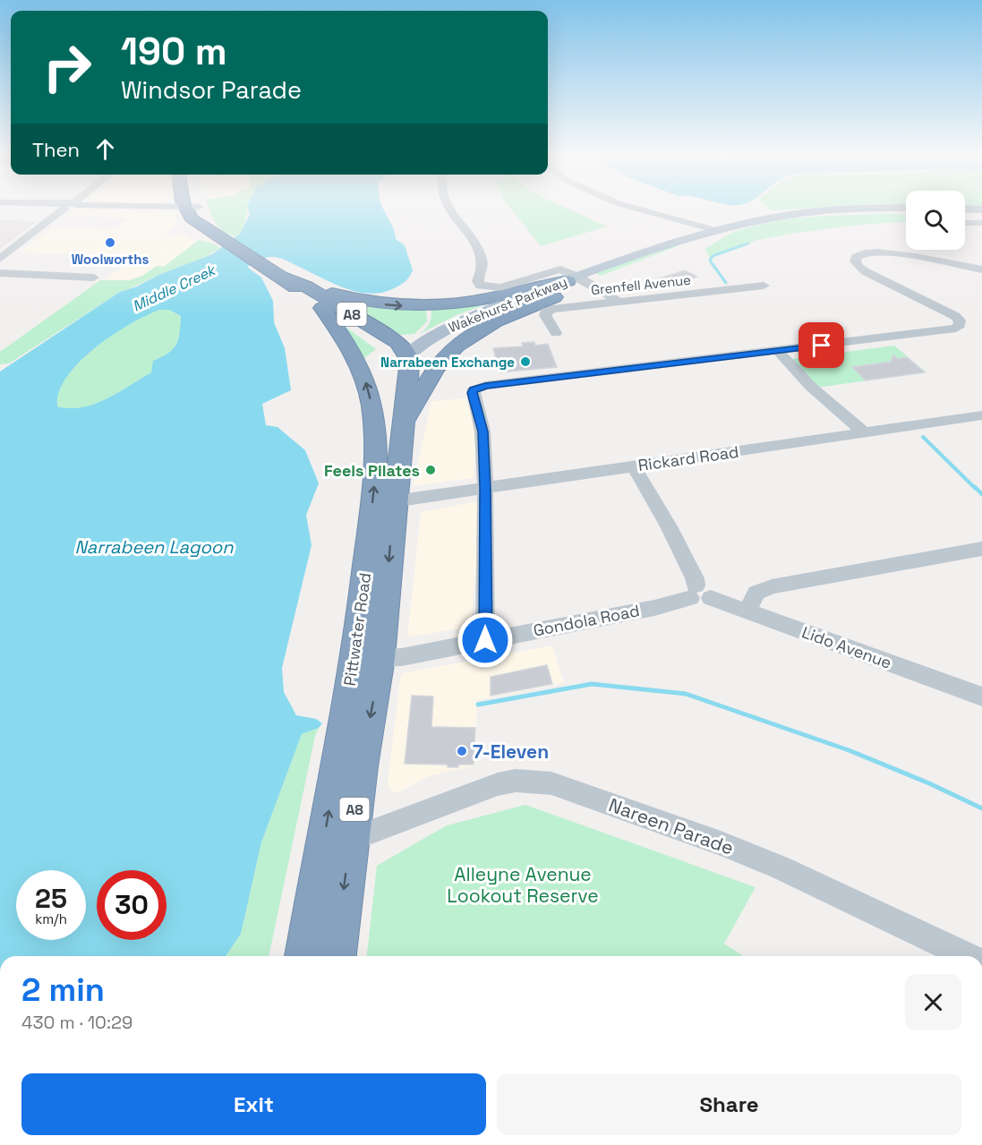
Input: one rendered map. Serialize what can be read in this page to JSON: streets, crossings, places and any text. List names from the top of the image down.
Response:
{
  "streets": {
    "highway": ["A8", "Pittwater Road"],
    "main road": ["Wakehurst Parkway"],
    "street": [
      "Grenfell Avenue",
      "Rickard Road",
      "Gondola Road",
      "Lido Avenue",
      "Nareen Parade"
    ]
  },
  "crossings": [
    ["Wakehurst Parkway", "Pittwater Road"],
    ["Rickard Road", "Pittwater Road"],
    ["Gondola Road", "Pittwater Road"],
    ["Gondola Road", "Lido Avenue"],
    ["Pittwater Road", "Nareen Parade"]
  ],
  "water": ["Middle Creek", "Narrabeen Lagoon"],
  "parks": ["Alleyne Avenue Lookout Reserve"],
  "places": [
    "Woolworths",
    "Narrabeen Exchange",
    "Feels Pilates",
    "7-Eleven"
  ],
  "page": {
    "turn": ["190 m", "Windsor Parade"],
    "then": "Then",
    "speed": "25 km/h",
    "limit": "30",
    "heading": ["2 min", "430 m · 10:29"],
    "buttons": ["Exit", "Share"]
  }
}
